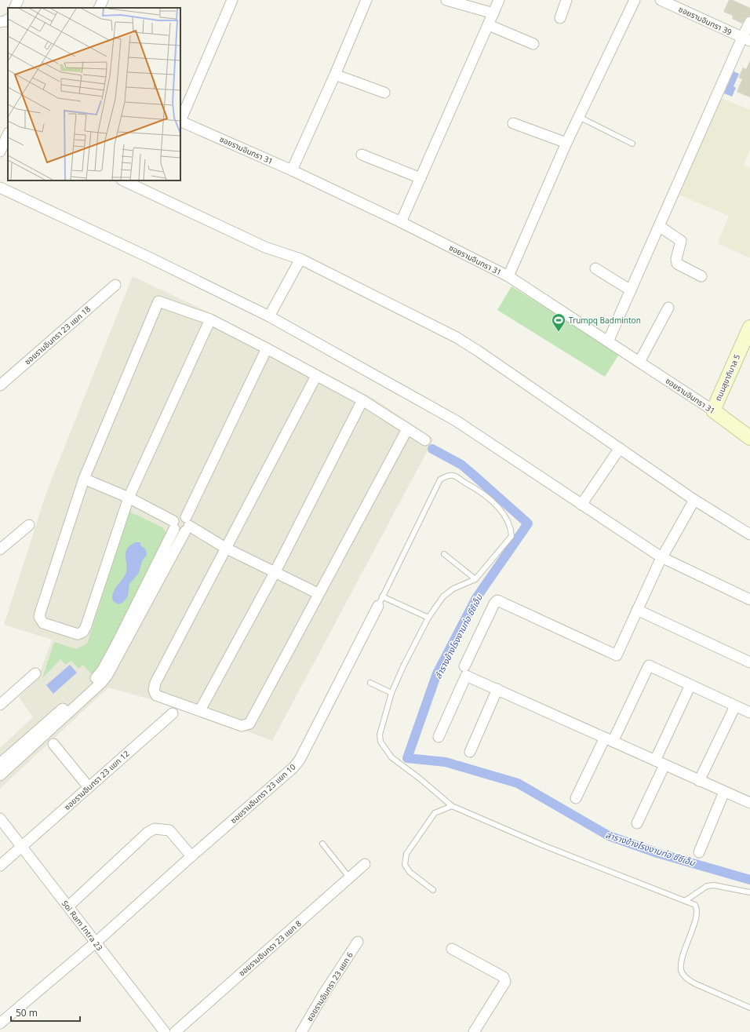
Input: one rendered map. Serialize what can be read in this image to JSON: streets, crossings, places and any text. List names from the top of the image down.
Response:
{
  "streets": {
    "street": [
      "ซอยรามอินทรา 39",
      "ซอยรามอินทรา 31",
      "ซอยรามอินทรา 23 แยก 18",
      "ถนนสุขาภิบาล 5",
      "ซอยรามอินทรา 23 แยก 12",
      "ซอยรามอินทรา 23 แยก 10",
      "Soi Ram Intra 23",
      "ซอยรามอินทรา 23 แยก 8",
      "ซอยรามอินทรา 23 แยก 6"
    ]
  },
  "crossings": [
    ["ซอยรามอินทรา 31", "ถนนสุขาภิบาล 5"],
    ["ซอยรามอินทรา 23 แยก 12", "Soi Ram Intra 23"],
    ["ซอยรามอินทรา 23 แยก 10", "Soi Ram Intra 23"]
  ],
  "water": ["ลำรางข้างโรงงานท่อ ซีซีเอ็ม"],
  "places": {
    "sports": ["Trumpq Badminton"]
  },
  "scale_bar": "50 m"
}
